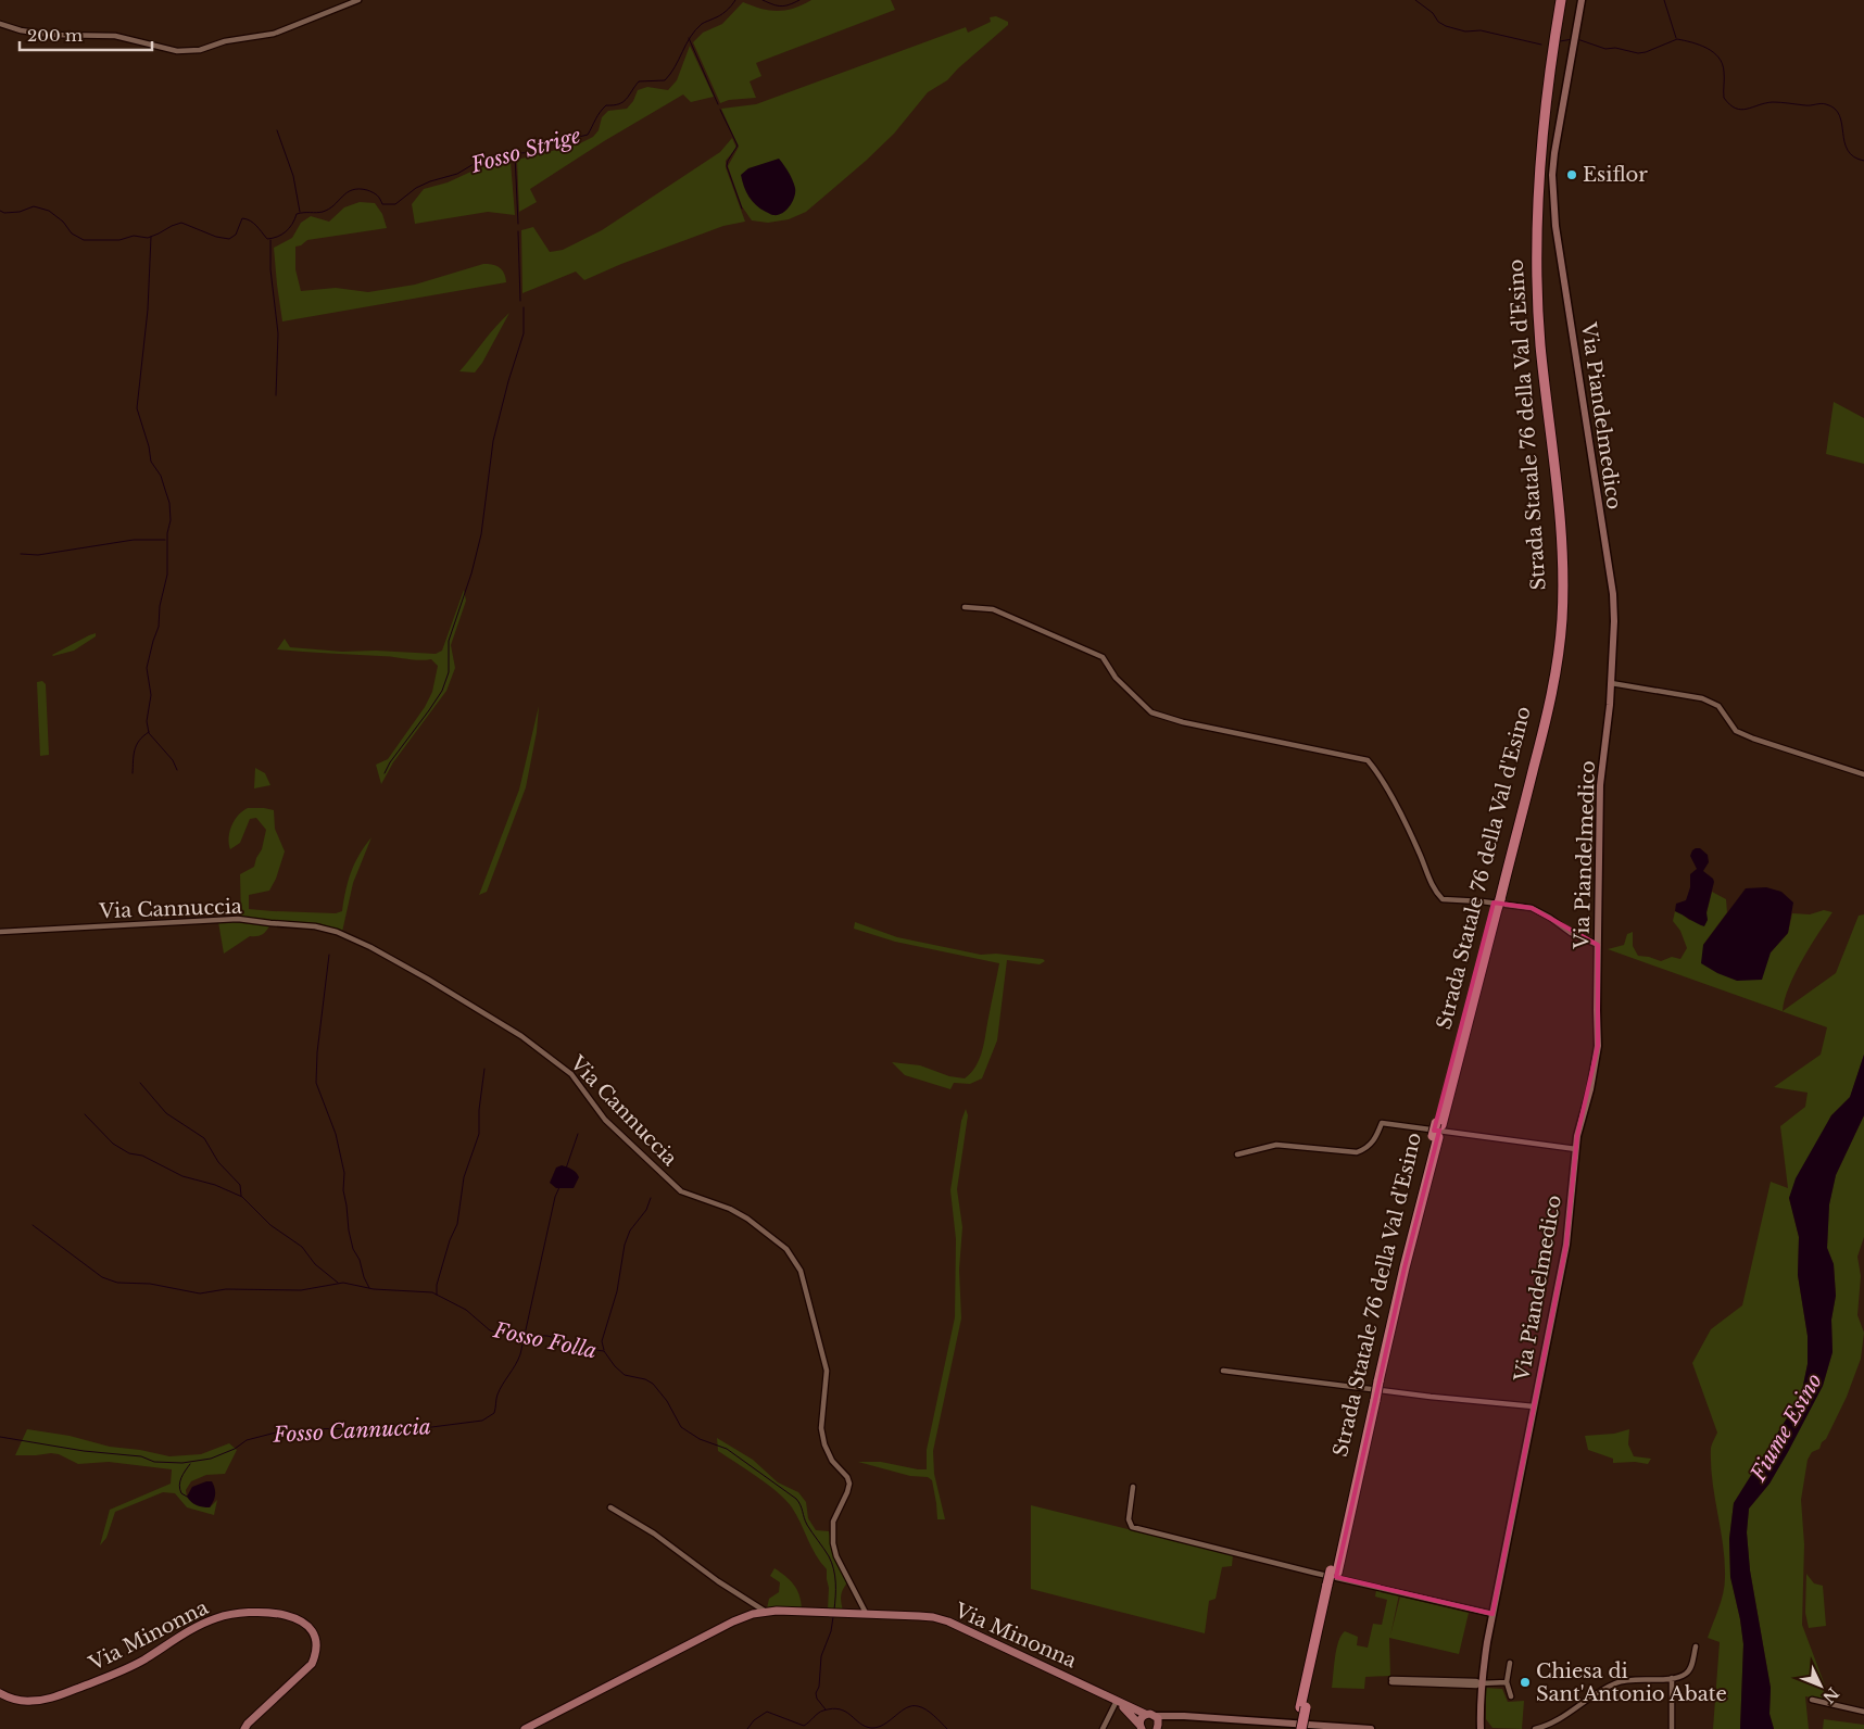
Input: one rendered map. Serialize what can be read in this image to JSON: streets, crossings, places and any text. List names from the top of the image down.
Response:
{
  "streets": {
    "highway": ["Strada Statale 76 della Val d'Esino"],
    "main road": ["Via Piandelmedico", "Via Minonna"],
    "street": ["Via Cannuccia"]
  },
  "crossings": [
    ["Via Cannuccia", "Via Minonna"]
  ],
  "water": [
    "Fosso Strige",
    "Fosso Folla",
    "Fiume Esino",
    "Fosso Cannuccia"
  ],
  "places": ["Esiflor", "Chiesa di Sant'Antonio Abate"],
  "scale_bar": "200 m",
  "north": "bottom right"
}
